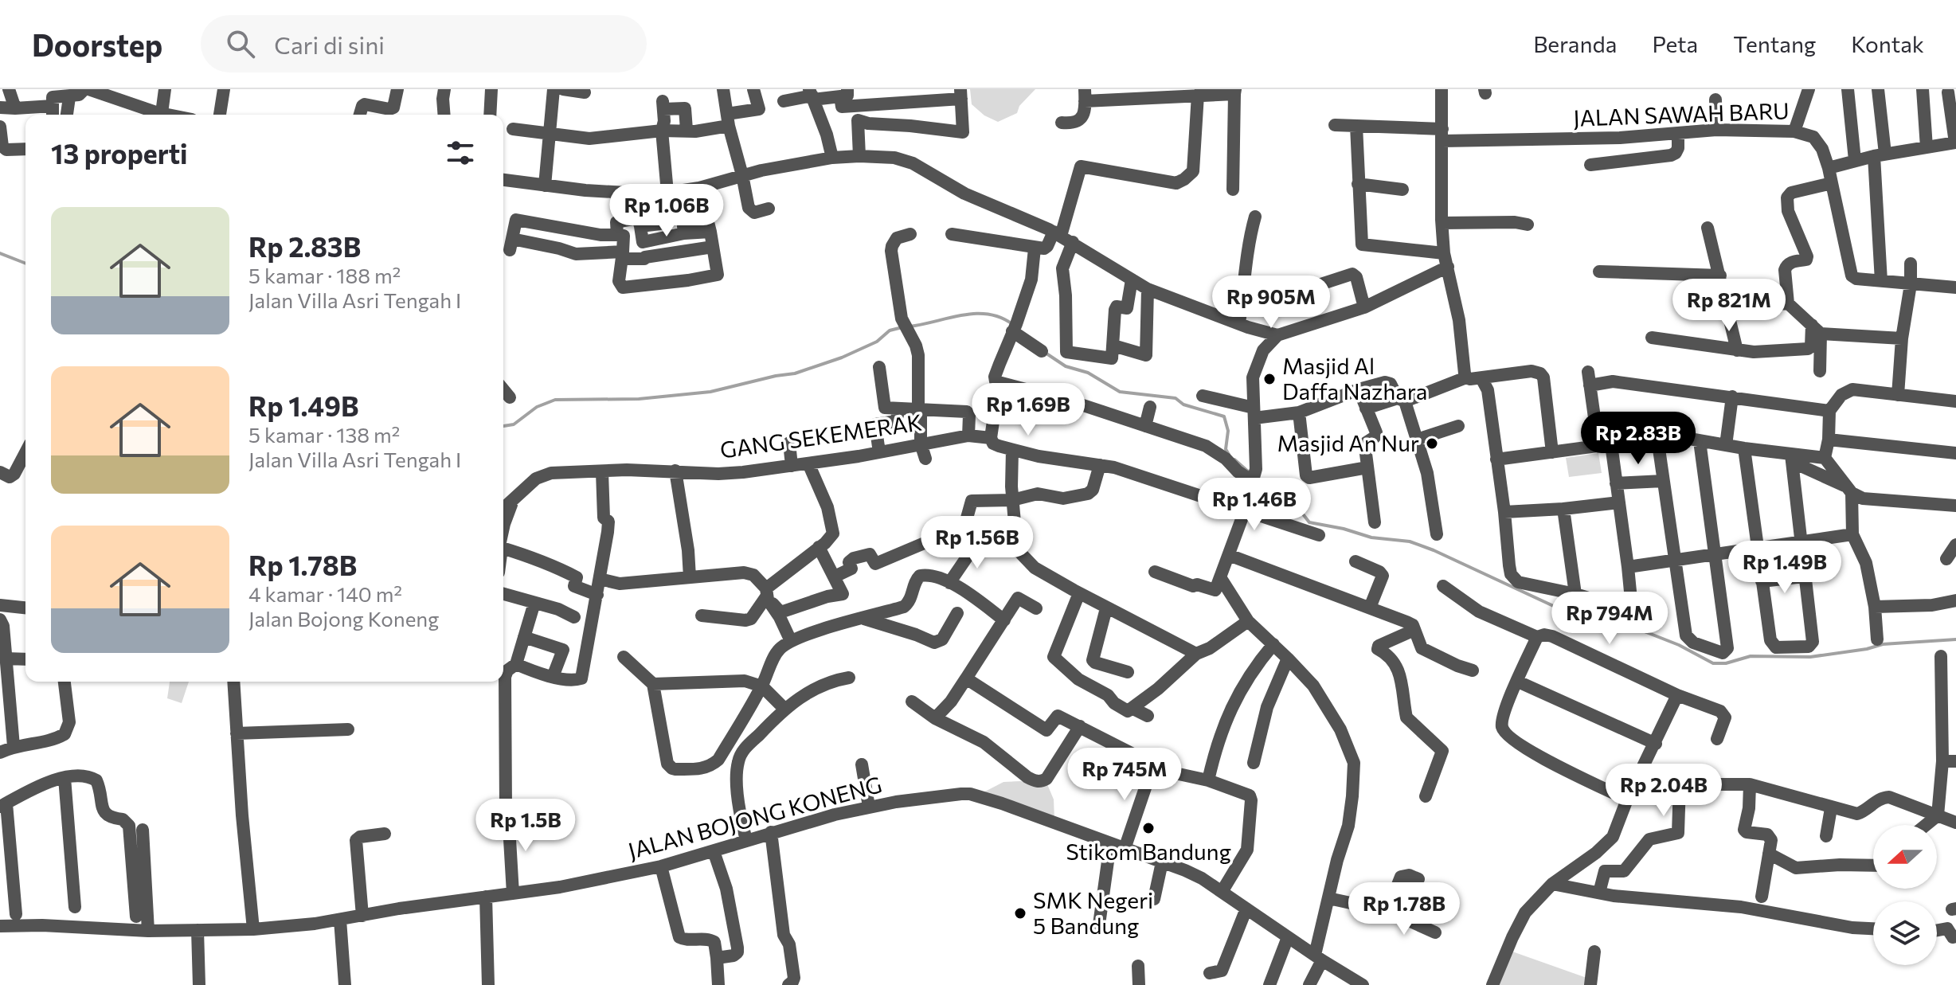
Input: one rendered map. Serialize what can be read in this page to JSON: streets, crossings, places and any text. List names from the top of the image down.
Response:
{
  "streets": {
    "street": ["JALAN SAWAH BARU", "GANG SEKEMERAK", "JALAN BOJONG KONENG"]
  },
  "places": [
    "Masjid Al Daffa Nazhara",
    "Masjid An Nur",
    "Stikom Bandung",
    "SMK Negeri 5 Bandung"
  ],
  "north": "left",
  "page": {
    "header": "Doorstep",
    "search": "Cari di sini",
    "nav": [
      "Beranda",
      "Peta",
      "Tentang",
      "Kontak"
    ],
    "heading": "13 properti",
    "price": [
      "Rp 1.06B",
      "Rp 905M",
      "Rp 821M",
      "Rp 1.69B",
      "Rp 2.83B",
      "Rp 1.46B",
      "Rp 1.56B",
      "Rp 1.49B",
      "Rp 794M",
      "Rp 745M",
      "Rp 2.04B",
      "Rp 1.5B",
      "Rp 1.78B"
    ],
    "list": [
      {
        "name": "Rp 2.83B",
        "note": "5 kamar · 188 m² · Jalan Villa Asri Tengah I"
      },
      {
        "name": "Rp 1.49B",
        "note": "5 kamar · 138 m² · Jalan Villa Asri Tengah I"
      },
      {
        "name": "Rp 1.78B",
        "note": "4 kamar · 140 m² · Jalan Bojong Koneng"
      }
    ]
  }
}
